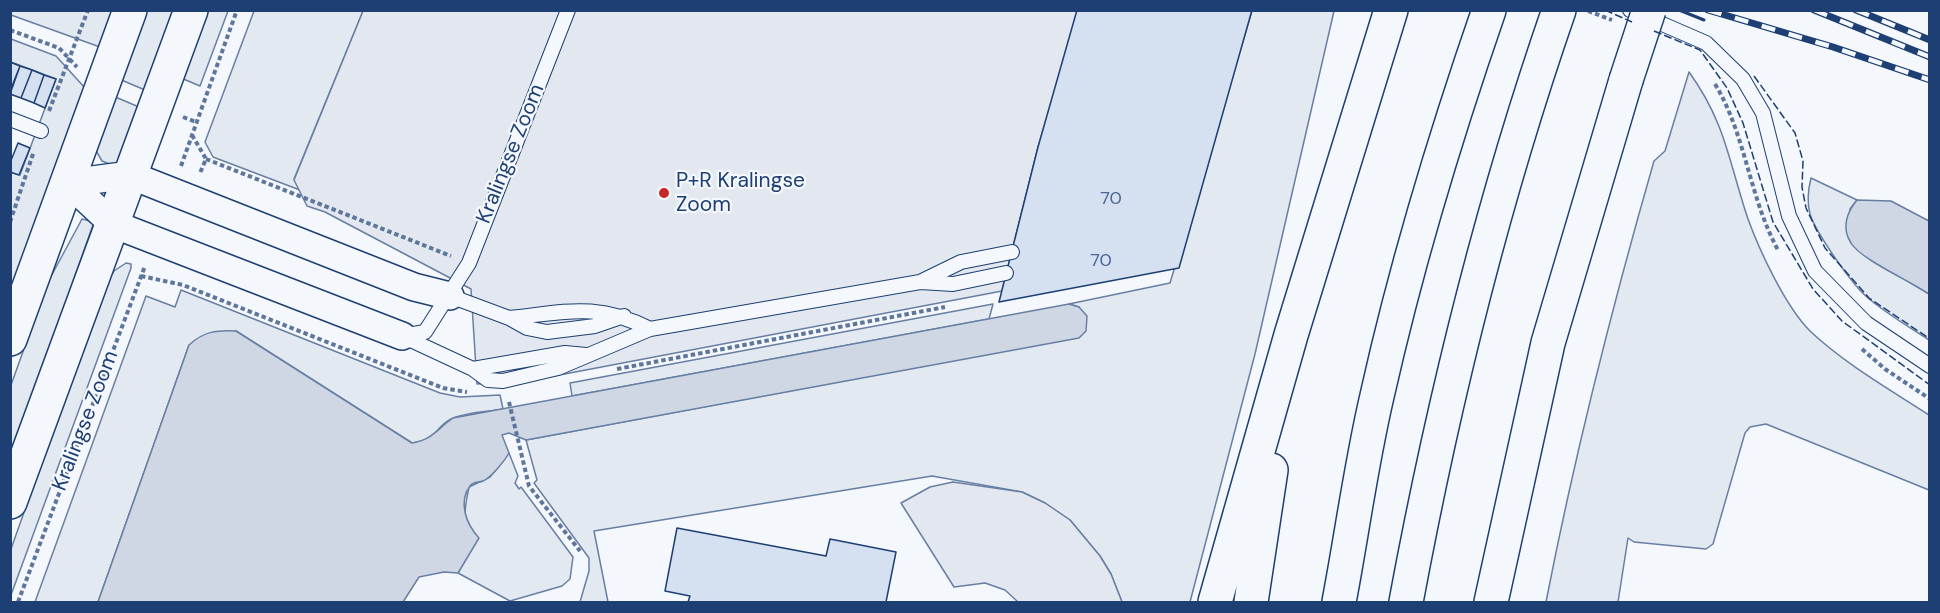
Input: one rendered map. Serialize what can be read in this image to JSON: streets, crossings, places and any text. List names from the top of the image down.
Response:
{
  "streets": {
    "main road": ["Kralingse Zoom"]
  },
  "places": ["P+R Kralingse Zoom"],
  "house_numbers": ["70", "70"]
}
